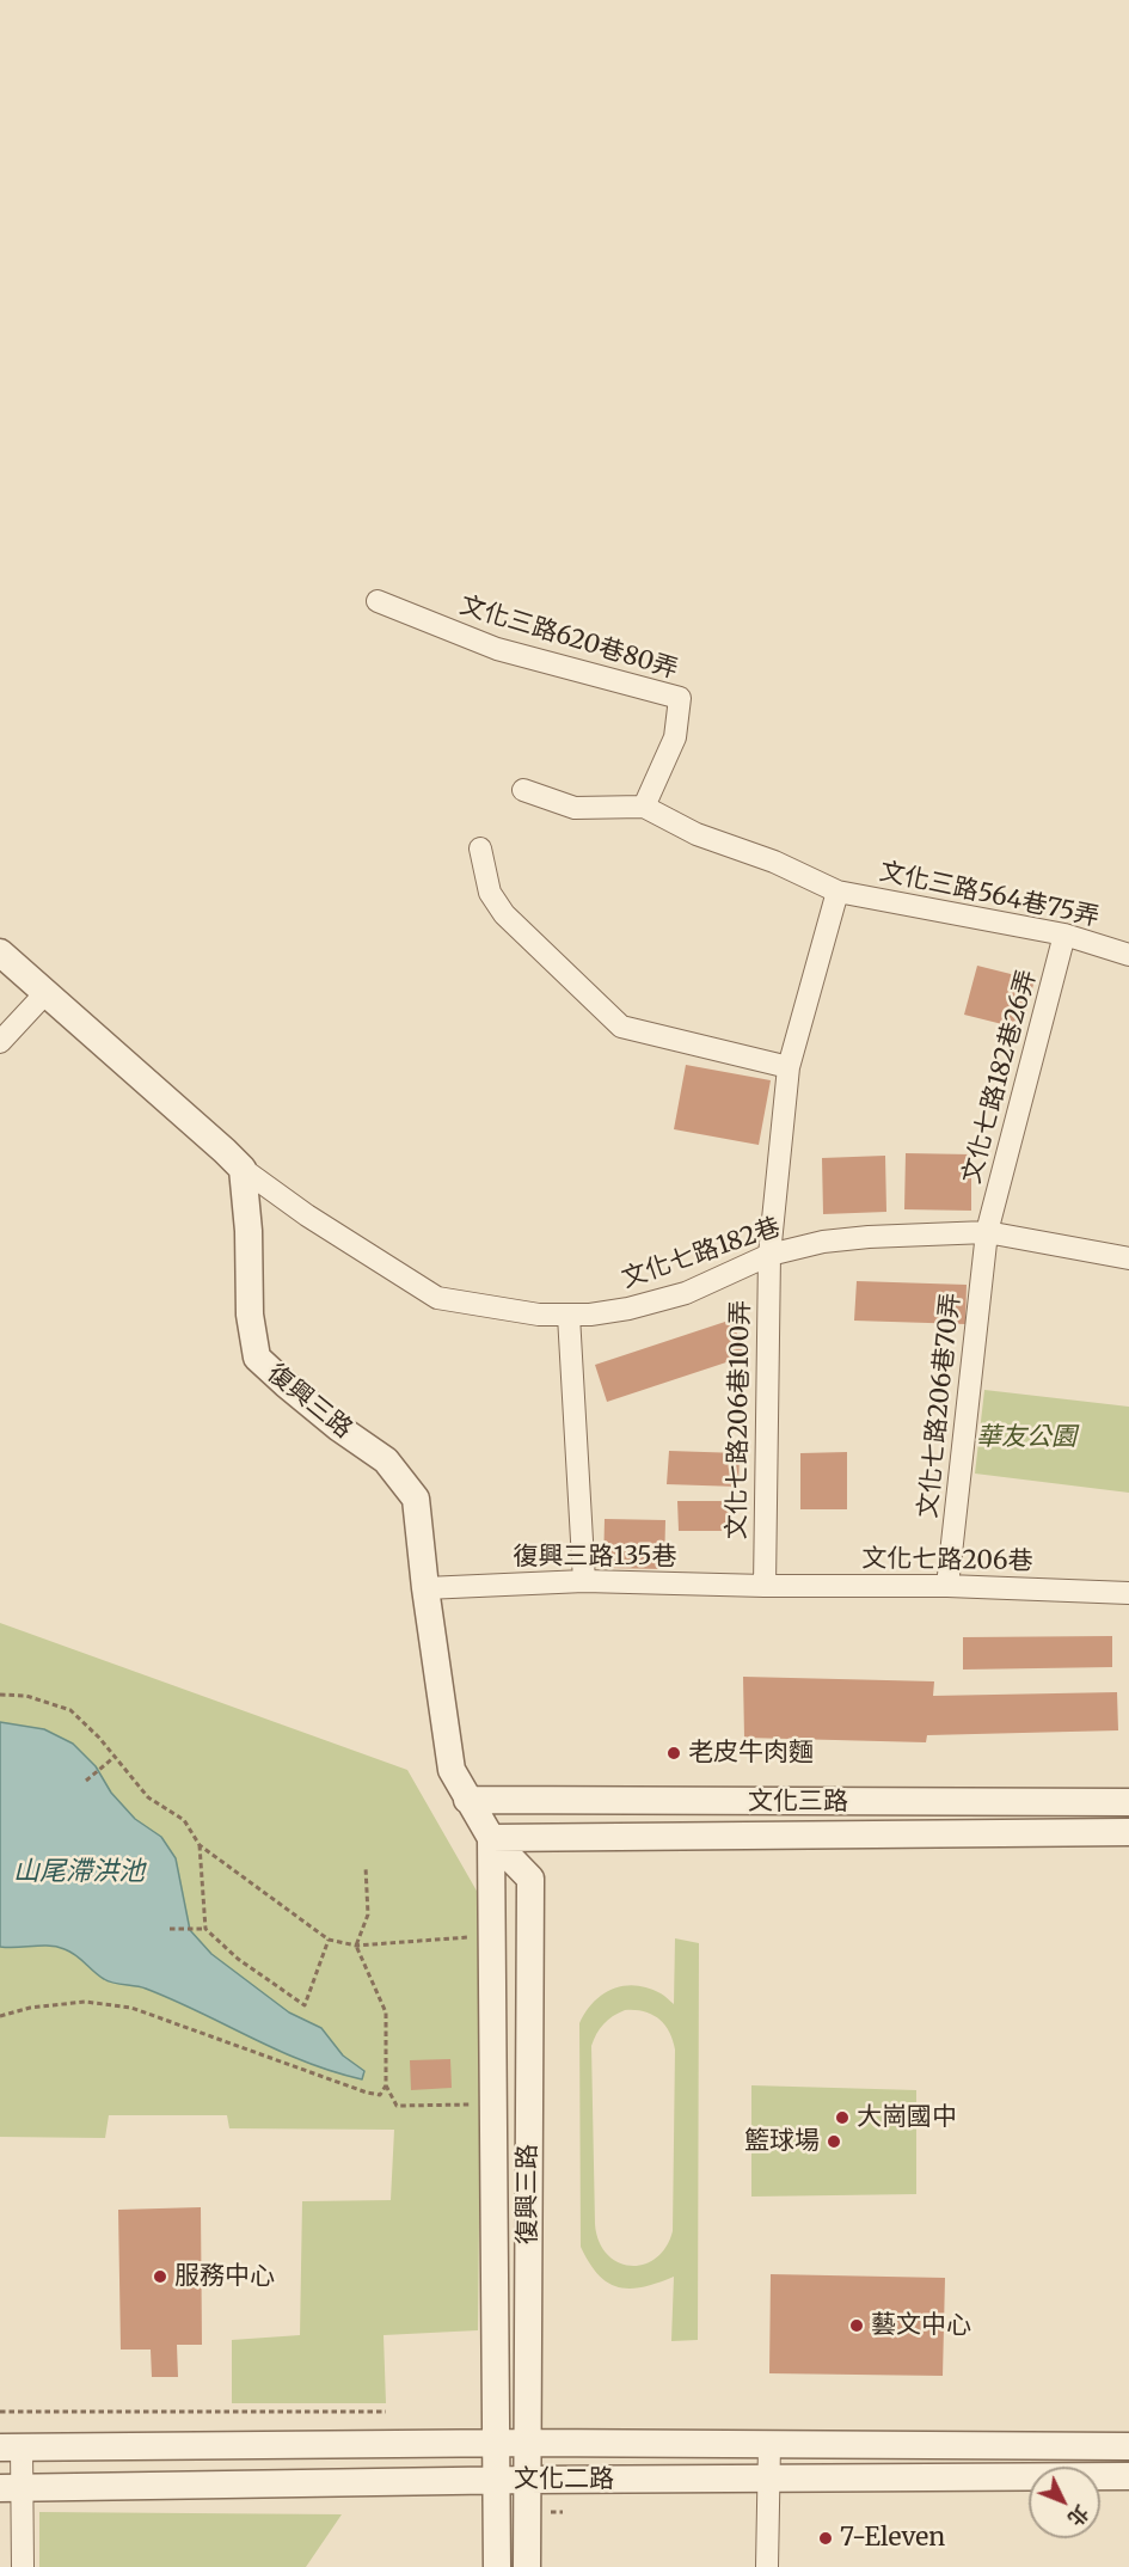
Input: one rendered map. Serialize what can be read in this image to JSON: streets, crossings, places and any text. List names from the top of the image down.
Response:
{
  "streets": {
    "street": [
      "文化三路620巷80弄",
      "文化三路564巷75弄",
      "文化七路182巷26弄",
      "文化七路182巷",
      "復興三路",
      "文化七路206巷70弄",
      "文化七路206巷100弄",
      "復興三路135巷",
      "文化七路206巷",
      "文化三路",
      "文化二路"
    ]
  },
  "crossings": [
    ["文化三路564巷75弄", "文化七路182巷26弄"],
    ["文化七路182巷26弄", "文化七路182巷"],
    ["文化七路182巷26弄", "文化七路206巷70弄"],
    ["文化七路182巷", "復興三路"],
    ["文化七路182巷", "文化七路206巷70弄"],
    ["文化七路182巷", "文化七路206巷100弄"],
    ["復興三路", "復興三路135巷"],
    ["復興三路", "文化三路"],
    ["復興三路", "文化二路"],
    ["文化七路206巷70弄", "文化七路206巷"],
    ["文化七路206巷100弄", "復興三路135巷"],
    ["文化七路206巷100弄", "文化七路206巷"],
    ["復興三路135巷", "文化七路206巷"]
  ],
  "water": ["山尾滯洪池"],
  "parks": ["華友公園"],
  "places": [
    "老皮牛肉麵",
    "大崗國中",
    "籃球場",
    "服務中心",
    "藝文中心",
    "7-Eleven"
  ],
  "north": "bottom right"
}
